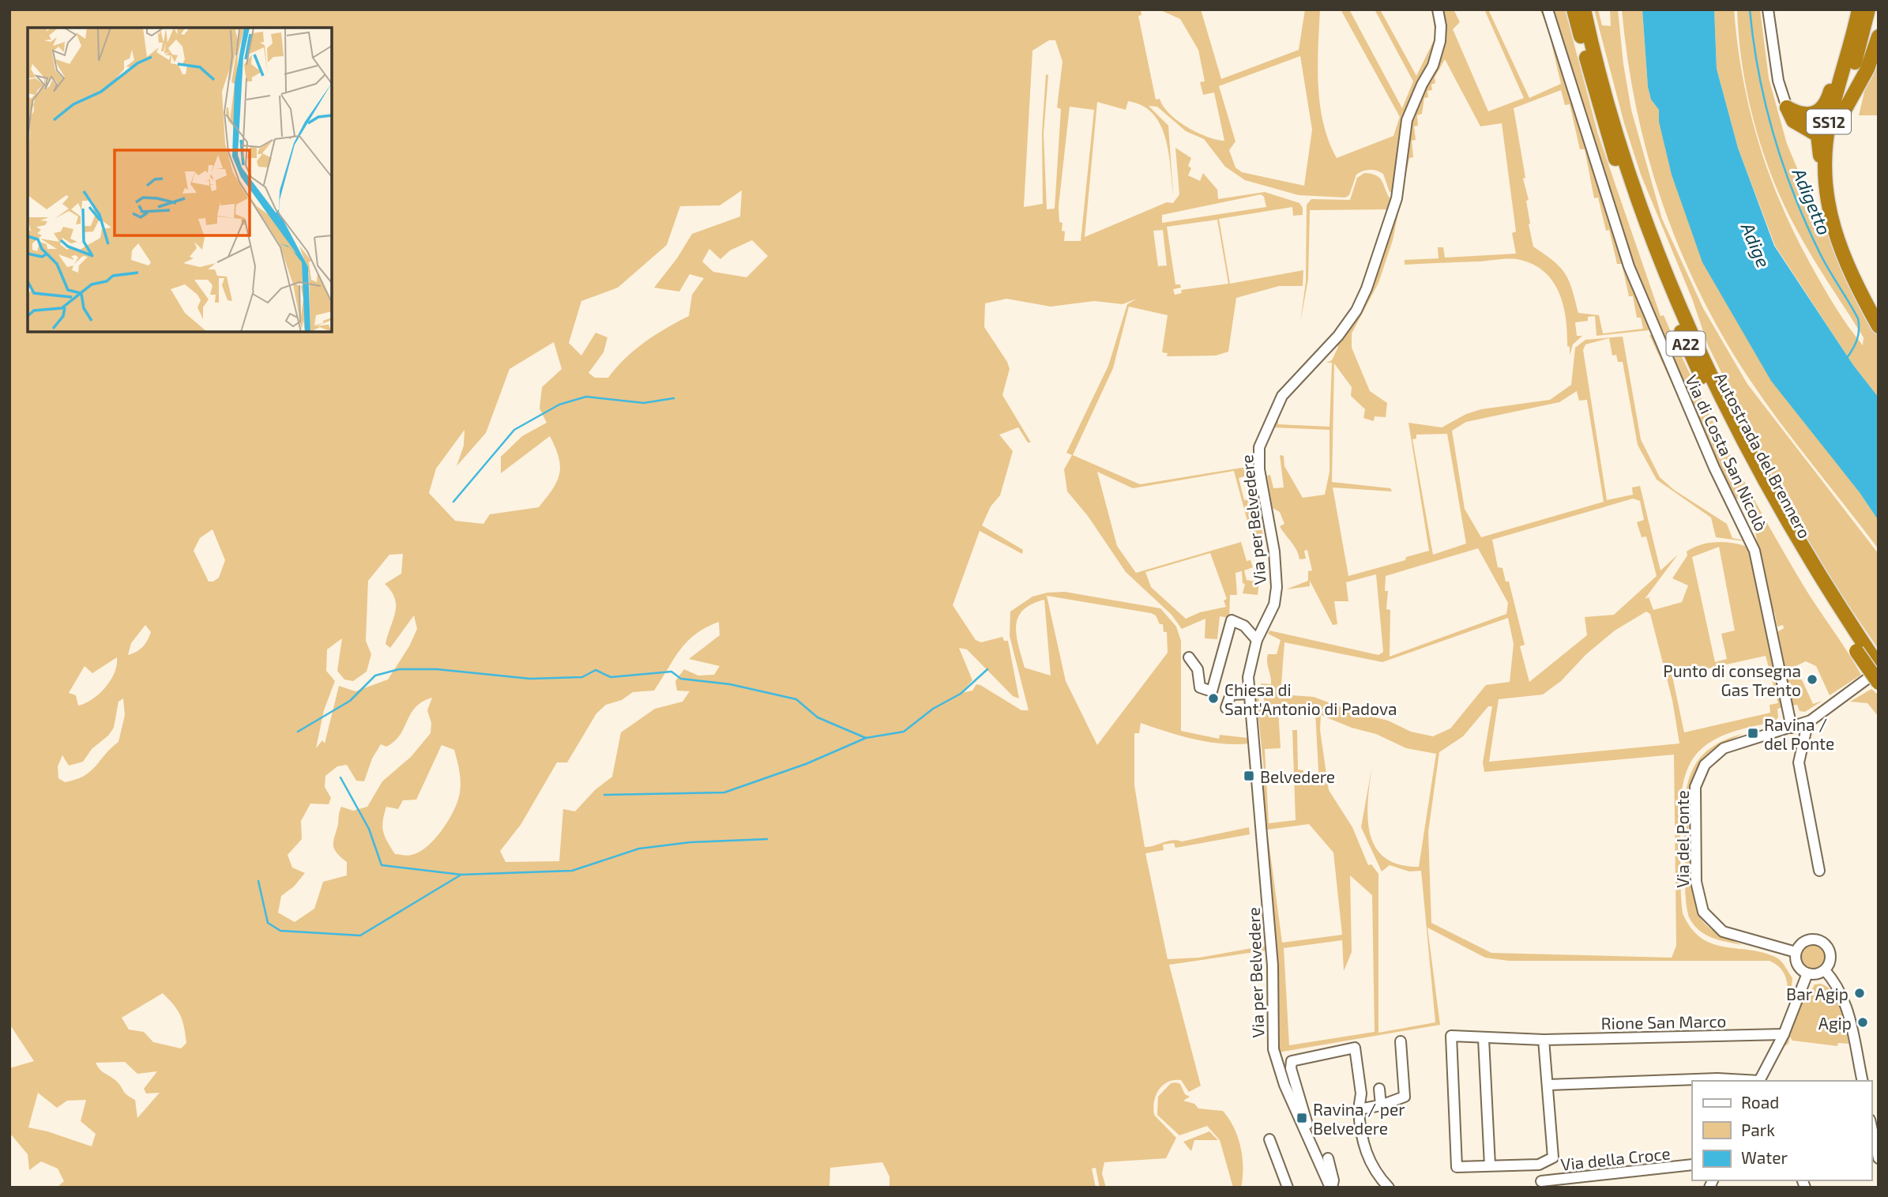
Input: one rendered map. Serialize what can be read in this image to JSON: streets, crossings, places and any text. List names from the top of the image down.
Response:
{
  "streets": {
    "highway": ["SS12", "A22", "Autostrada del Brennero"],
    "street": [
      "Via di Costa San Nicolò",
      "Via per Belvedere",
      "Via del Ponte",
      "Rione San Marco",
      "Via della Croce"
    ]
  },
  "crossings": [
    ["Via di Costa San Nicolò", "Via del Ponte"]
  ],
  "water": ["Adigetto", "Adige"],
  "places": {
    "other": [
      "Punto di consegna Gas Trento",
      "Chiesa di Sant'Antonio di Padova",
      "Bar Agip",
      "Agip"
    ],
    "transit": ["Ravina / del Ponte", "Belvedere", "Ravina / per Belvedere"]
  },
  "legend": ["Road", "Park", "Water"]
}
